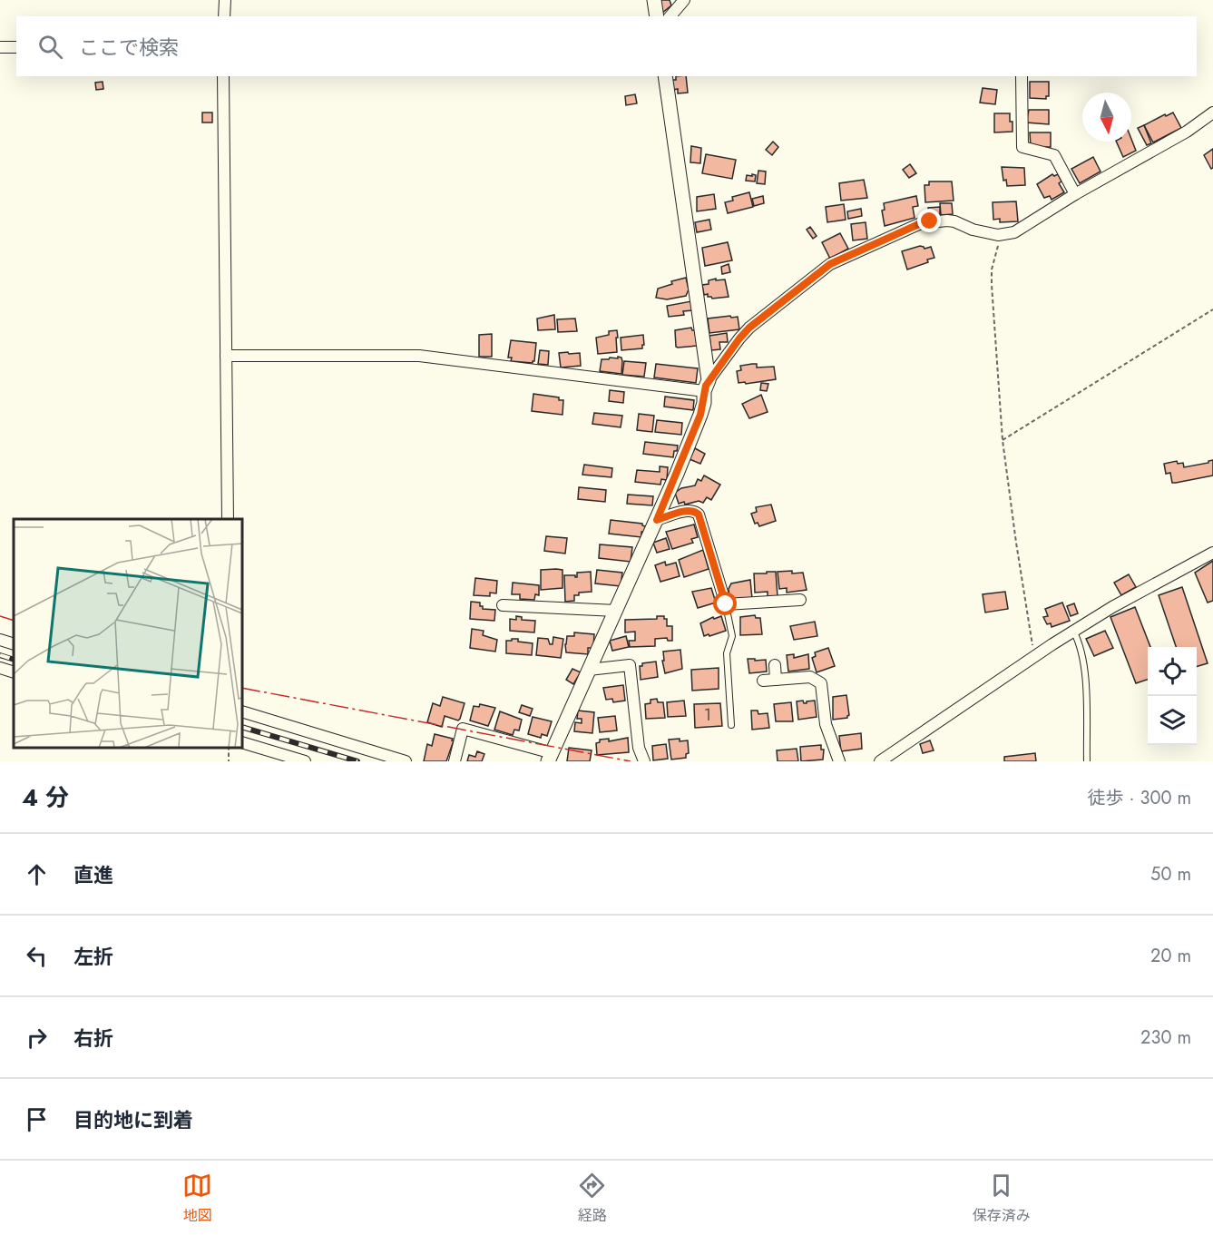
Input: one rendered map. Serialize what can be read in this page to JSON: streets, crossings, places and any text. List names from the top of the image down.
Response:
{
  "house_numbers": ["1"],
  "north": "bottom",
  "page": {
    "search": "ここで検索",
    "heading": ["4 分", "徒歩 · 300 m"],
    "list": [
      ["直進", "50 m"],
      ["左折", "20 m"],
      ["右折", "230 m"],
      "目的地に到着"
    ],
    "nav": ["地図", "経路", "保存済み"]
  }
}
